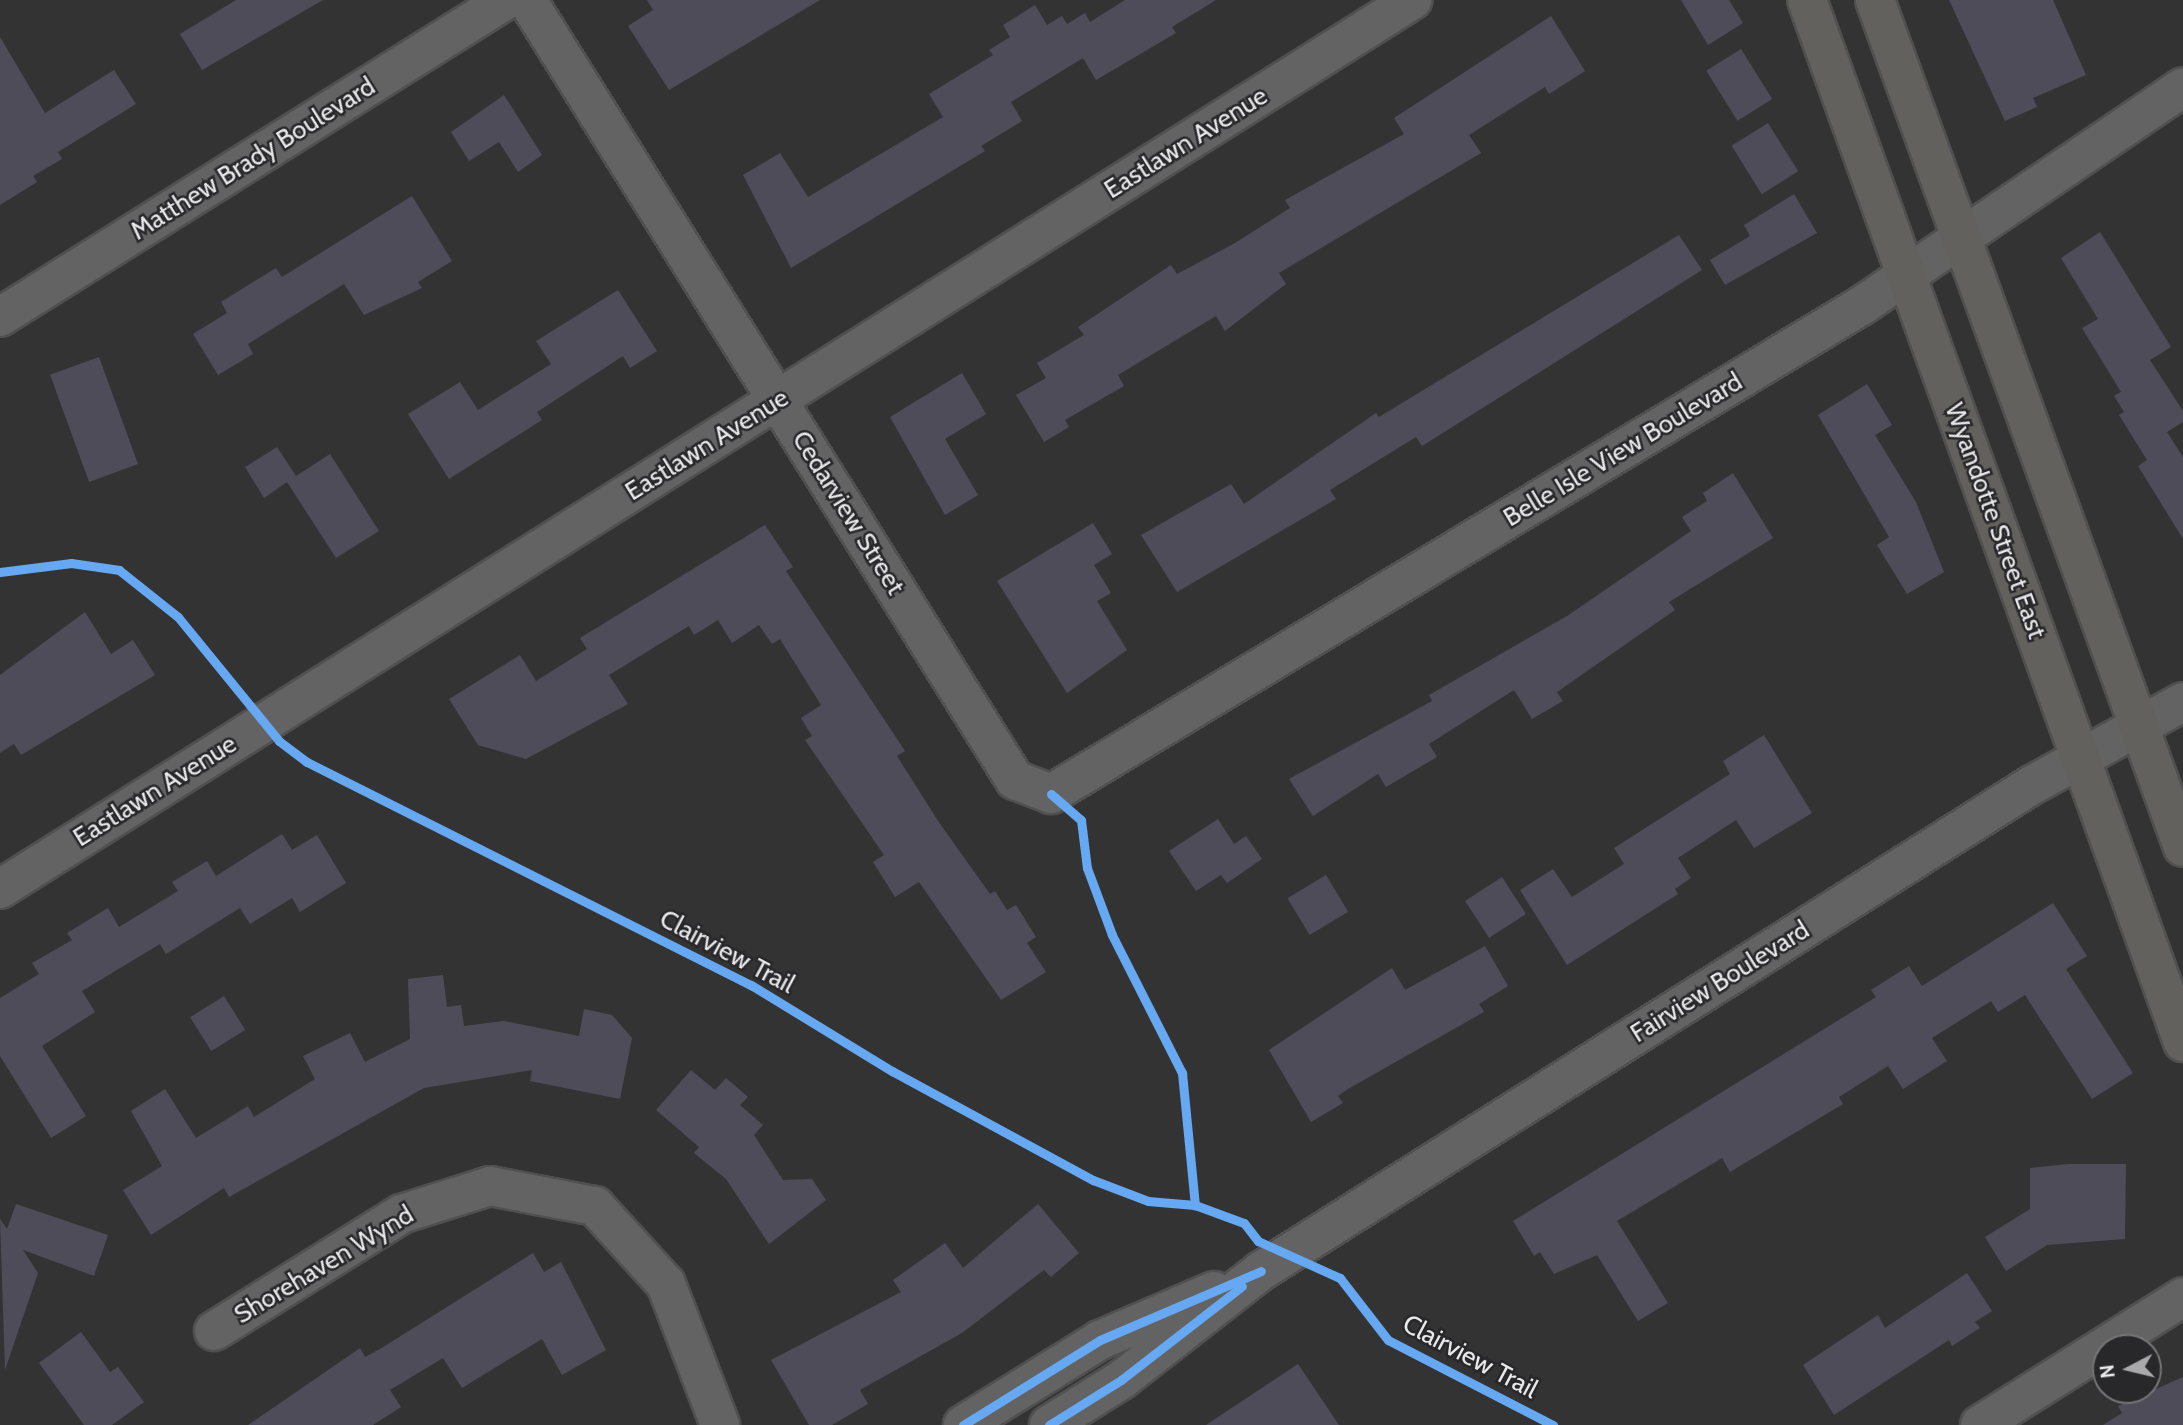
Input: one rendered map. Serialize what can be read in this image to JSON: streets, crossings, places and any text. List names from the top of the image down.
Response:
{
  "streets": {
    "main road": ["Wyandotte Street East"],
    "street": [
      "Eastlawn Avenue",
      "Matthew Brady Boulevard",
      "Belle Isle View Boulevard",
      "Cedarview Street",
      "Fairview Boulevard",
      "Shorehaven Wynd"
    ],
    "cycle path": ["Clairview Trail"]
  },
  "crossings": [
    ["Eastlawn Avenue", "Cedarview Street"],
    ["Belle Isle View Boulevard", "Cedarview Street"],
    ["Belle Isle View Boulevard", "Wyandotte Street East"],
    ["Wyandotte Street East", "Fairview Boulevard"]
  ],
  "north": "left"
}
